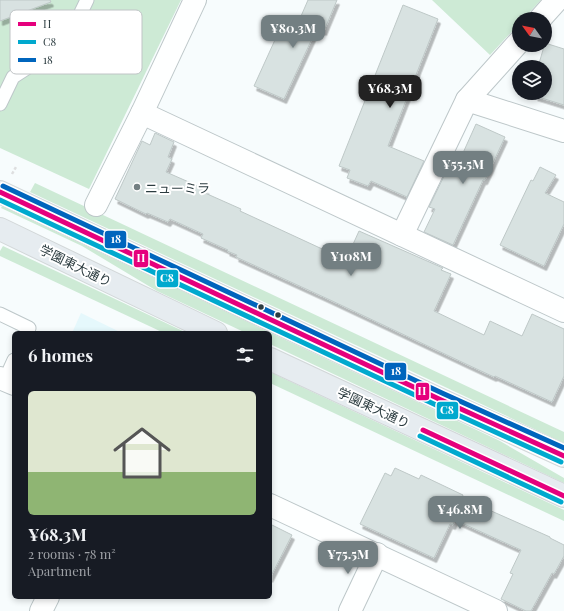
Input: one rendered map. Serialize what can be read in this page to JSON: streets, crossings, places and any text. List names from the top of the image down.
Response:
{
  "streets": {
    "main road": ["学園東大通り"]
  },
  "places": ["ニューミラ"],
  "lines": ["transit line 18", "transit line H", "transit line C8"],
  "legend": ["H", "C8", "18"],
  "north": "top left",
  "page": {
    "price": [
      "¥80.3M",
      "¥68.3M",
      "¥55.5M",
      "¥108M",
      "¥46.8M",
      "¥75.5M"
    ],
    "heading": "6 homes",
    "list": [
      {
        "name": "¥68.3M",
        "note": "2 rooms · 78 m² · Apartment"
      }
    ]
  }
}
